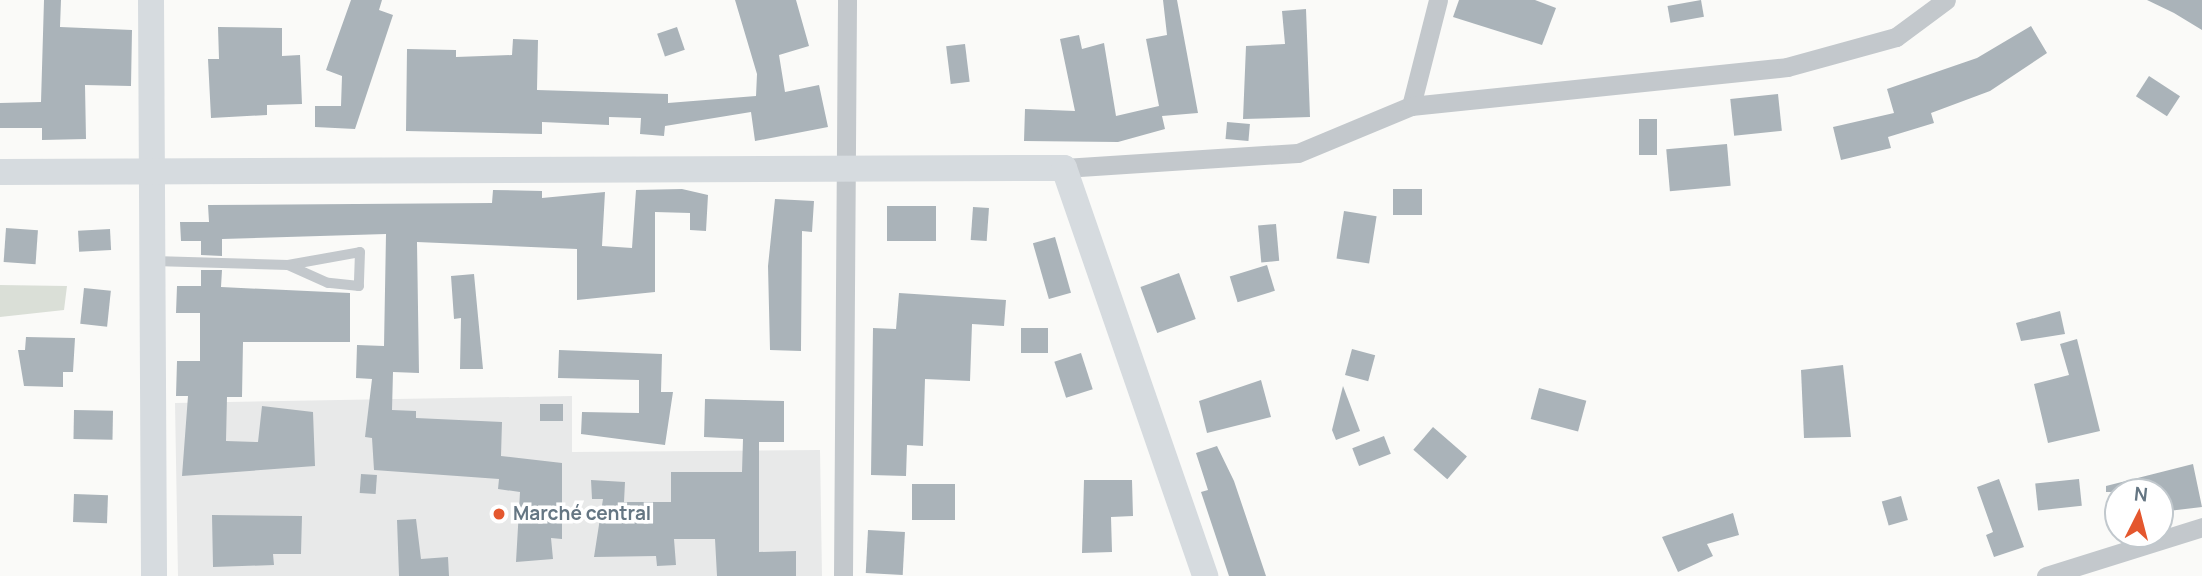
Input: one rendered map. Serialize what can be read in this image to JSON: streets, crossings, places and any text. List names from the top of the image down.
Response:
{
  "places": ["Marché central"],
  "north": "top"
}
